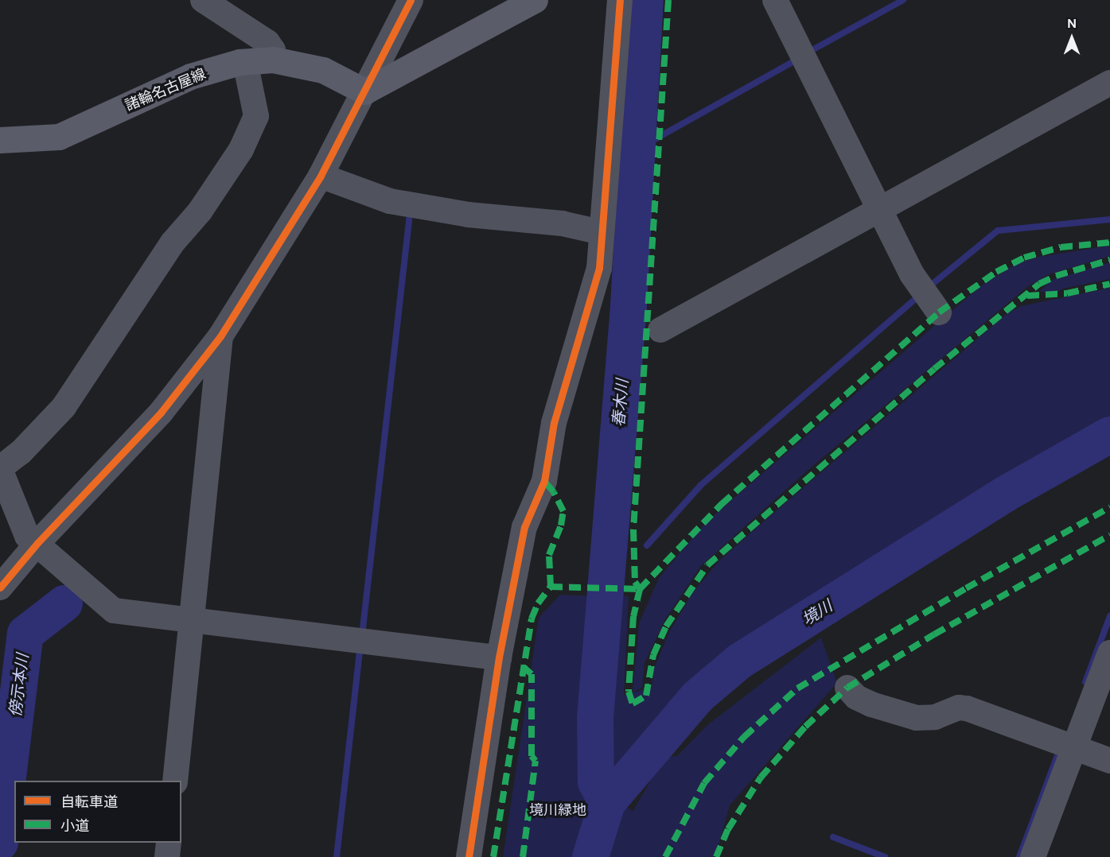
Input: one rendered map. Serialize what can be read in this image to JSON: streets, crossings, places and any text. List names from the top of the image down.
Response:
{
  "streets": {
    "main road": ["諸輪名古屋線"]
  },
  "water": ["春木川", "境川", "傍示本川"],
  "parks": ["境川緑地"],
  "legend": ["自転車道", "小道"],
  "north": "top"
}
